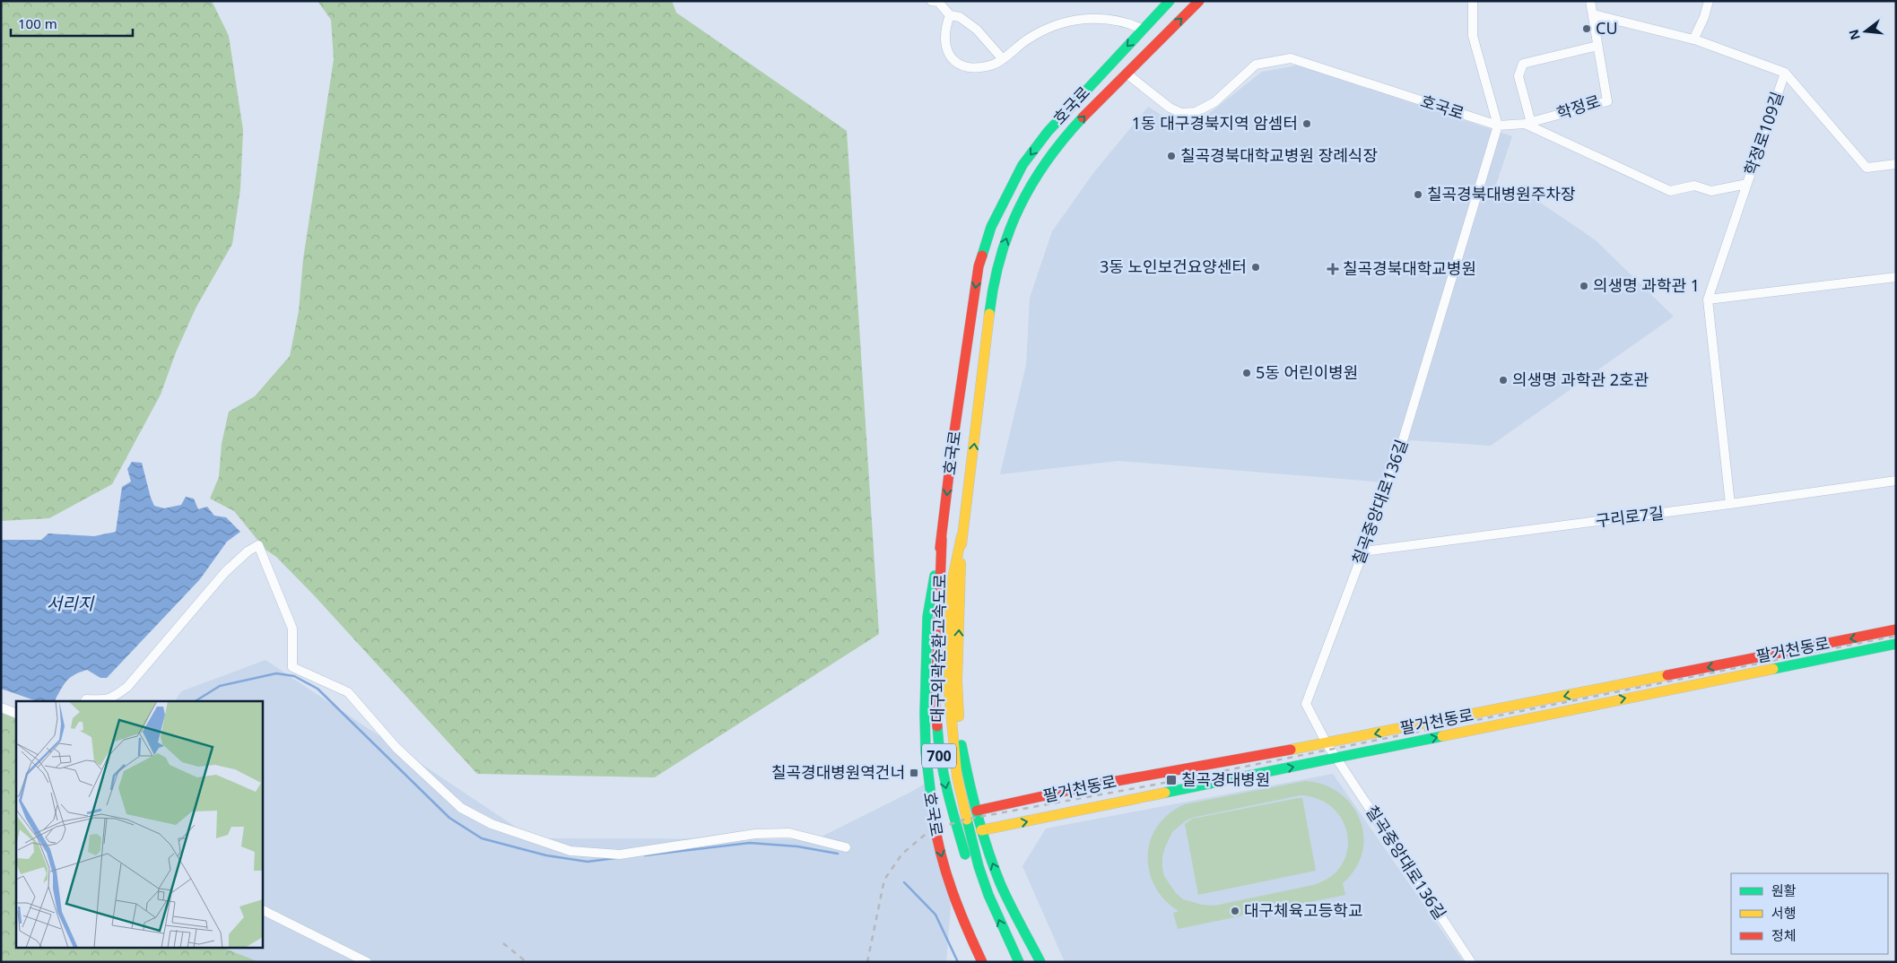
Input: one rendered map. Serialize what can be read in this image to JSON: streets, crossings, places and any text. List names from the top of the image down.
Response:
{
  "streets": {
    "main road": [
      "호국로",
      "대구외곽순환고속도로",
      "팔거천동로",
      "700"
    ],
    "street": [
      "학정로",
      "학정로109길",
      "칠곡중앙대로136길",
      "구리로7길"
    ]
  },
  "crossings": [
    ["호국로", "학정로"],
    ["호국로", "칠곡중앙대로136길"],
    ["호국로", "대구외곽순환고속도로"],
    ["호국로", "팔거천동로"],
    ["학정로", "학정로109길"],
    ["학정로", "칠곡중앙대로136길"],
    ["칠곡중앙대로136길", "구리로7길"],
    ["칠곡중앙대로136길", "팔거천동로"]
  ],
  "water": ["서리지"],
  "places": {
    "other": [
      "CU",
      "1동 대구경북지역 암셈터",
      "칠곡경북대학교병원 장례식장",
      "칠곡경북대병원주차장",
      "3동 노인보건요양센터",
      "의생명 과학관 1",
      "5동 어린이병원",
      "의생명 과학관 2호관",
      "대구체육고등학교"
    ],
    "health": ["칠곡경북대학교병원"],
    "transit": ["칠곡경대병원역건너", "칠곡경대병원"]
  },
  "legend": ["원활", "서행", "정체"],
  "scale_bar": "100 m",
  "north": "left"
}
